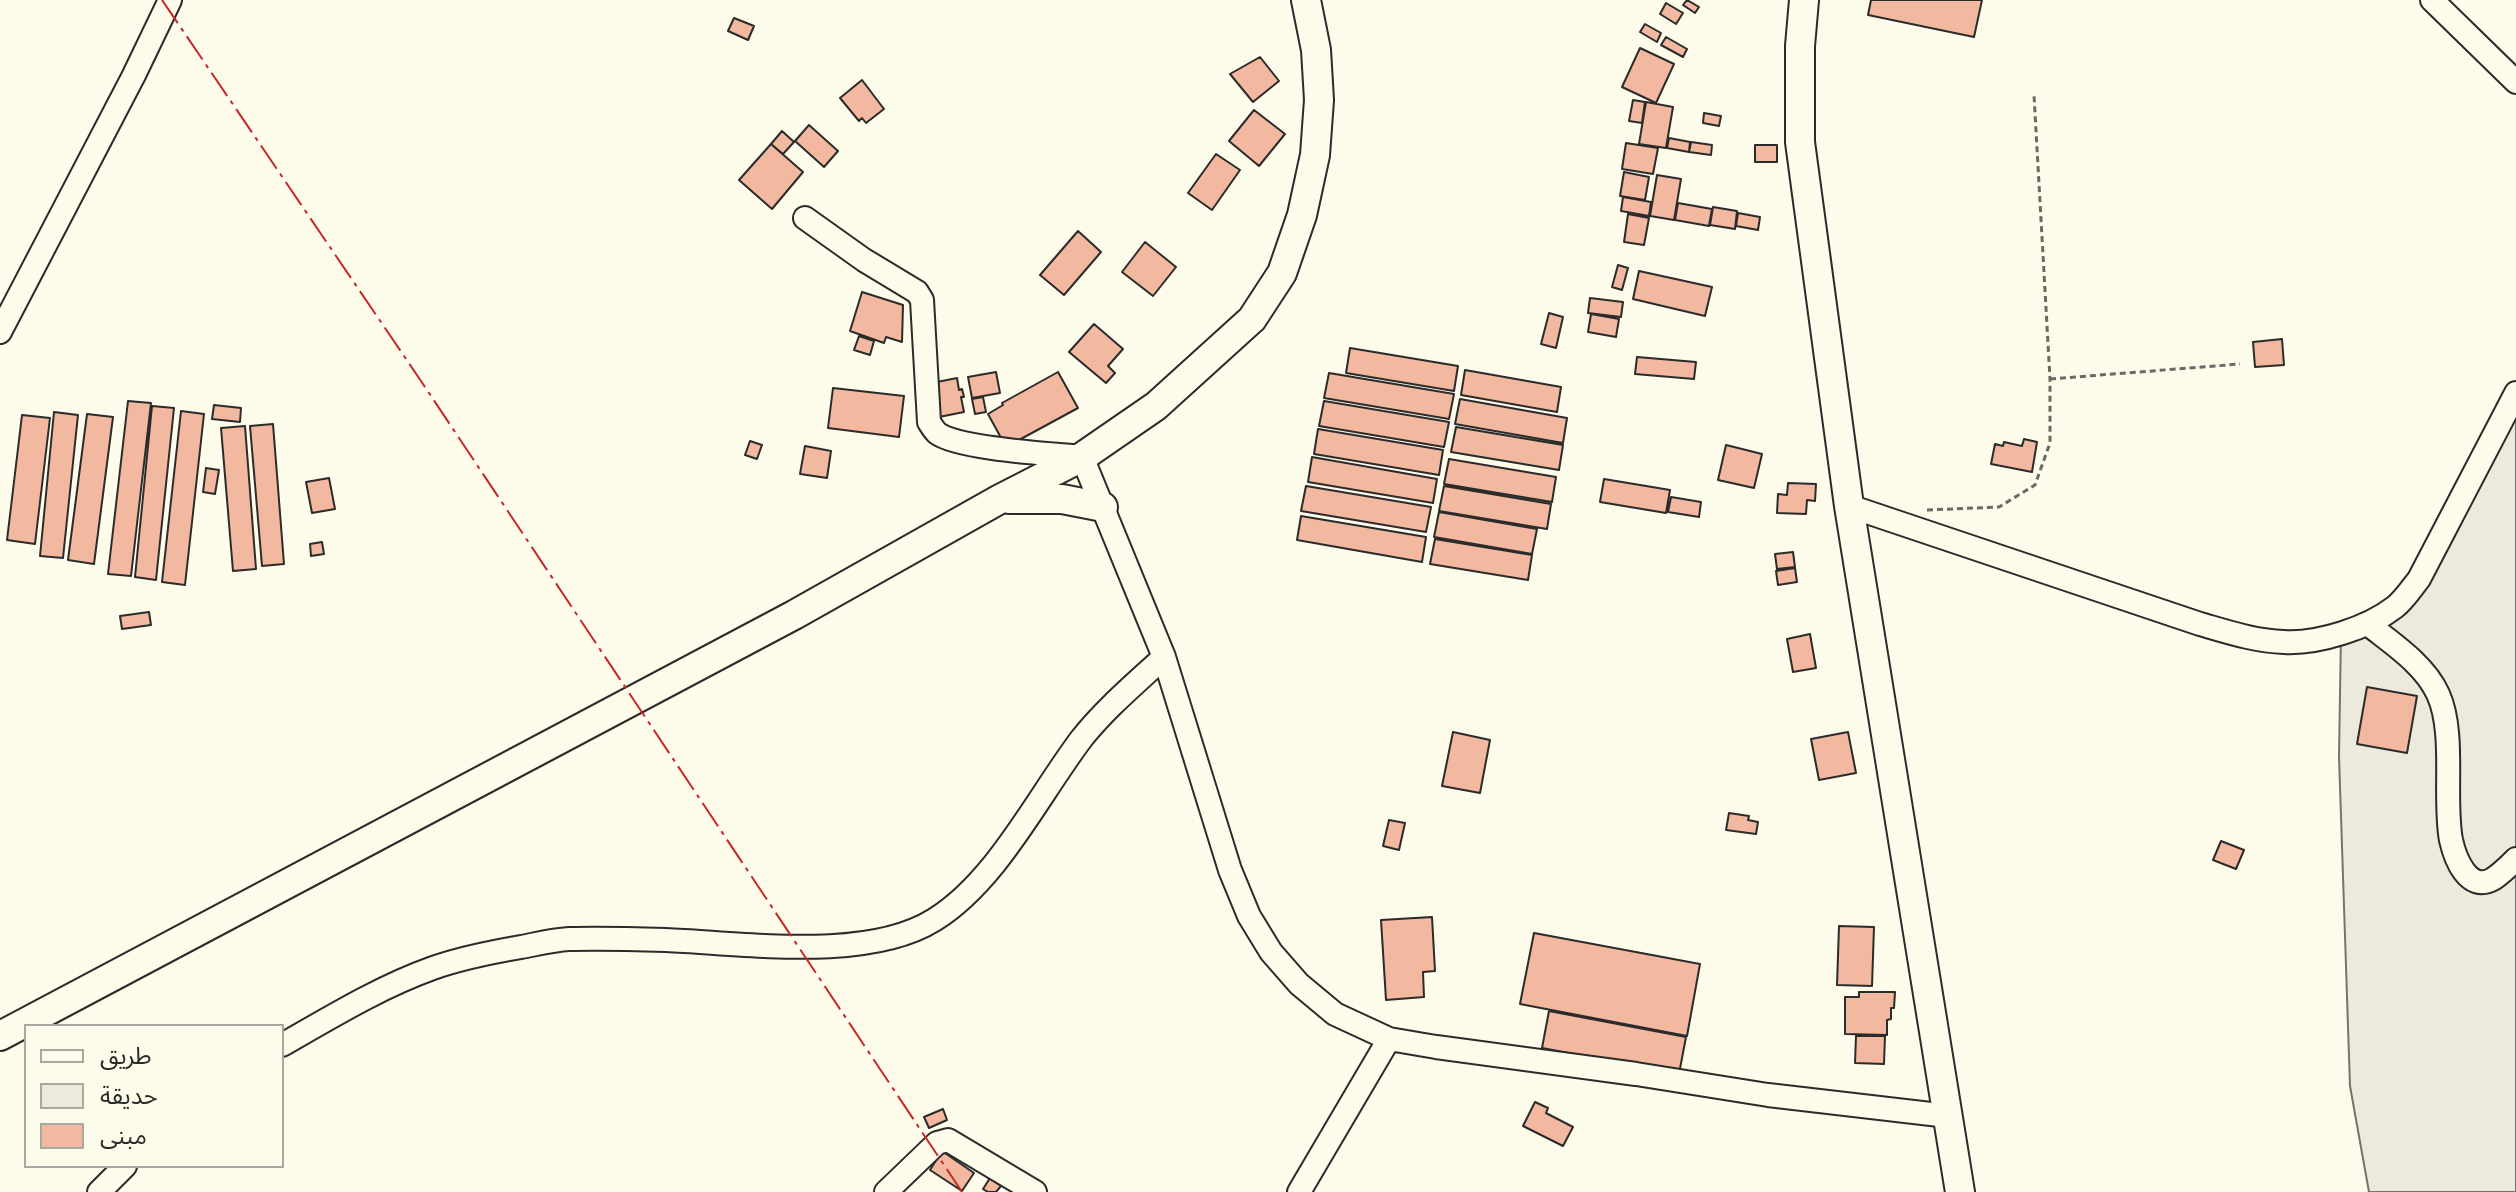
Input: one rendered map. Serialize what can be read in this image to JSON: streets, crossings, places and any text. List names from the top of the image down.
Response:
{
  "legend": ["طريق", "حديقة", "مبنى"]
}
